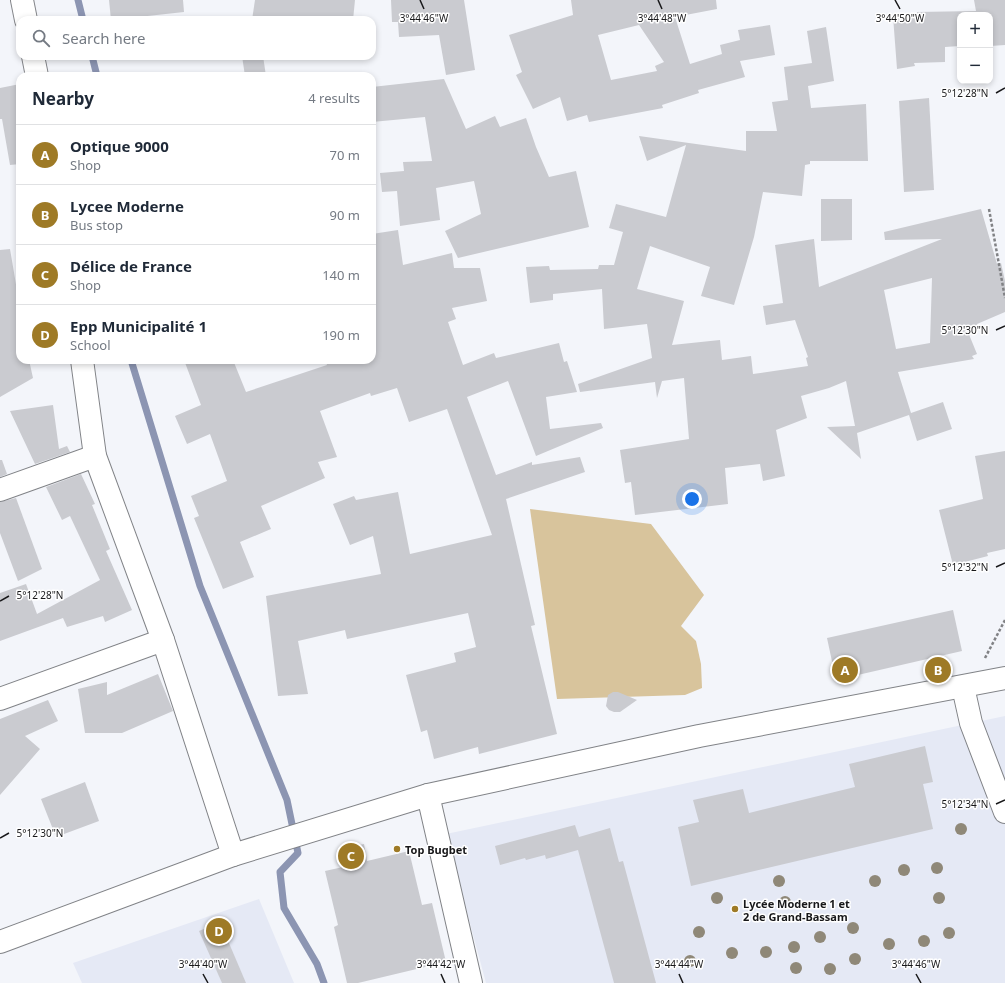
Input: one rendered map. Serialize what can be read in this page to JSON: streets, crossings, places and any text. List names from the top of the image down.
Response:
{
  "places": ["Top Bugbet", "Lycée Moderne 1 et 2 de Grand-Bassam"],
  "page": {
    "map_buttons": ["+", "−"],
    "search": "Search here",
    "heading": ["Nearby", "4 results"],
    "list": [
      {
        "mark": "A",
        "name": "Optique 9000",
        "note": "Shop",
        "value": "70 m"
      },
      {
        "mark": "B",
        "name": "Lycee Moderne",
        "note": "Bus stop",
        "value": "90 m"
      },
      {
        "mark": "C",
        "name": "Délice de France",
        "note": "Shop",
        "value": "140 m"
      },
      {
        "mark": "D",
        "name": "Epp Municipalité 1",
        "note": "School",
        "value": "190 m"
      }
    ],
    "pins": [
      "A",
      "B",
      "C",
      "D"
    ]
  },
  "coordinates": [
    "3°44'46\"W",
    "3°44'48\"W",
    "3°44'50\"W",
    "5°12'28\"N",
    "5°12'30\"N",
    "5°12'32\"N",
    "5°12'34\"N",
    "3°44'40\"W",
    "3°44'42\"W",
    "3°44'44\"W"
  ]
}
